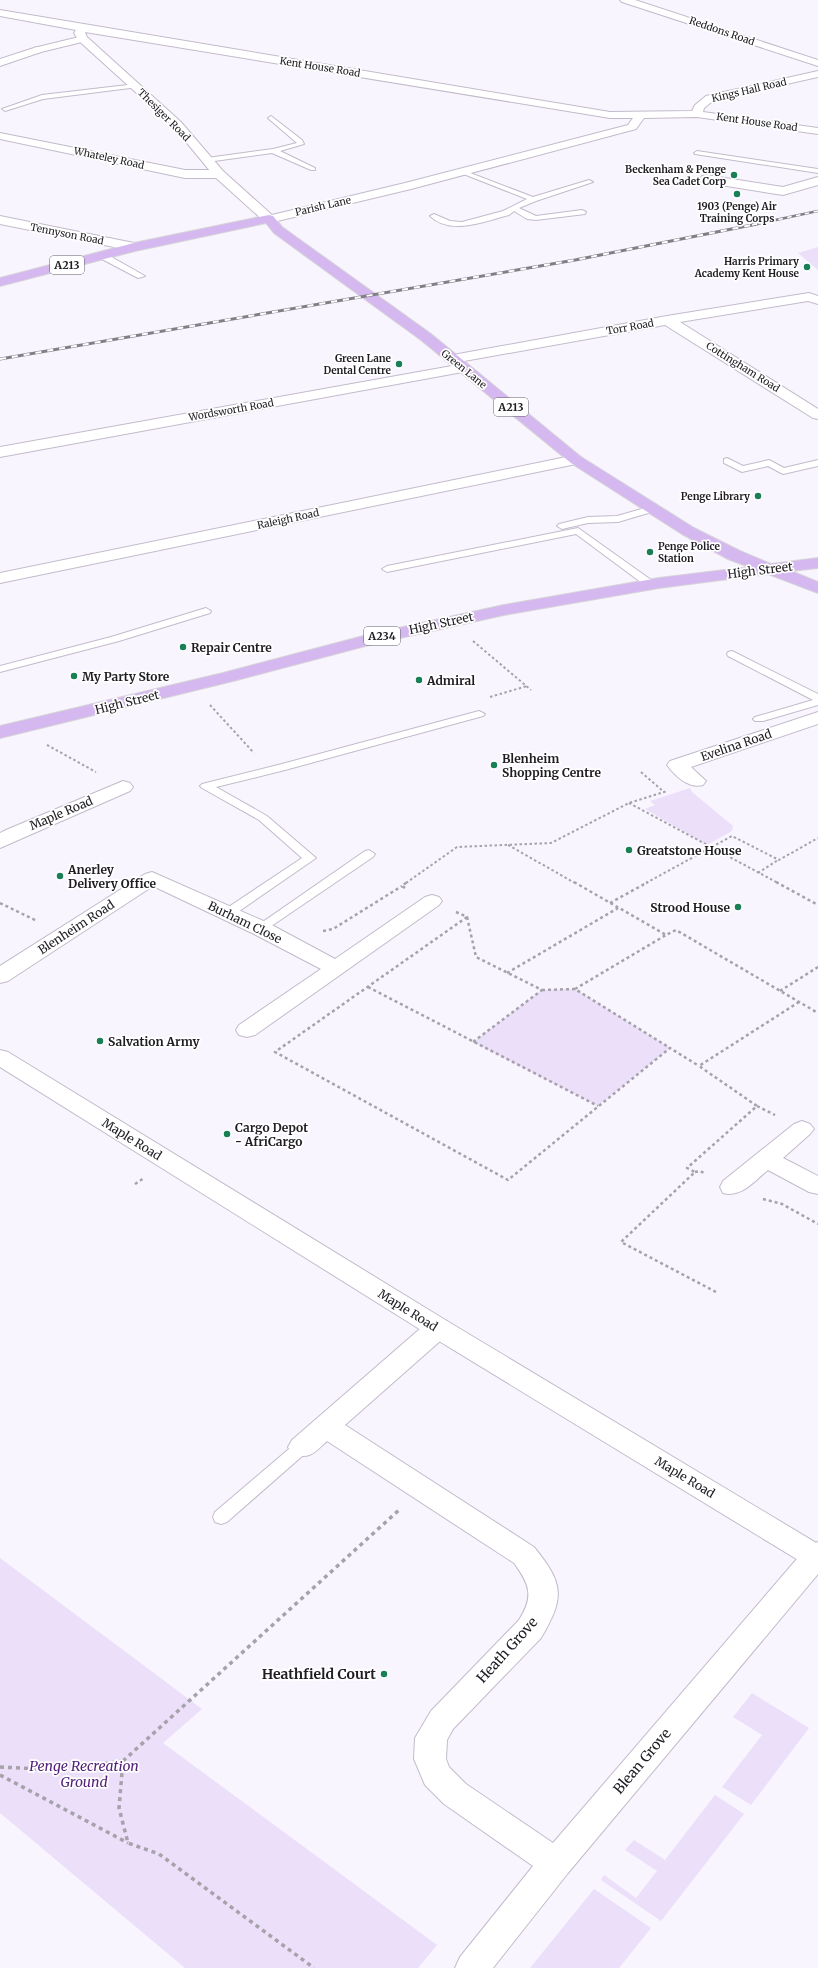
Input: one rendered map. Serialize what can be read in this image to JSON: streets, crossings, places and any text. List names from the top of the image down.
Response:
{
  "streets": {
    "main road": [
      "Parish Lane",
      "A213",
      "Green Lane",
      "High Street",
      "A234"
    ],
    "street": [
      "Reddons Road",
      "Kent House Road",
      "Kings Hall Road",
      "Thesiger Road",
      "Whateley Road",
      "Tennyson Road",
      "Torr Road",
      "Cottingham Road",
      "Wordsworth Road",
      "Raleigh Road",
      "Evelina Road",
      "Maple Road",
      "Burham Close",
      "Blenheim Road",
      "Heath Grove",
      "Blean Grove"
    ]
  },
  "crossings": [
    ["Kent House Road", "Kings Hall Road"],
    ["Kent House Road", "Thesiger Road"],
    ["Kent House Road", "Parish Lane"],
    ["Thesiger Road", "Whateley Road"],
    ["Thesiger Road", "Parish Lane"],
    ["Thesiger Road", "Green Lane"],
    ["Parish Lane", "Tennyson Road"],
    ["Parish Lane", "Green Lane"],
    ["A213", "Green Lane"],
    ["A213", "High Street"],
    ["Torr Road", "Cottingham Road"],
    ["Torr Road", "Green Lane"],
    ["Torr Road", "Wordsworth Road"],
    ["Green Lane", "Wordsworth Road"],
    ["Green Lane", "Raleigh Road"],
    ["Green Lane", "High Street"],
    ["Maple Road", "Blean Grove"],
    ["Burham Close", "Blenheim Road"],
    ["Heath Grove", "Blean Grove"]
  ],
  "parks": ["Penge Recreation Ground"],
  "places": [
    "Beckenham & Penge Sea Cadet Corp",
    "1903 (Penge) Air Training Corps",
    "Harris Primary Academy Kent House",
    "Green Lane Dental Centre",
    "Penge Library",
    "Penge Police Station",
    "Repair Centre",
    "My Party Store",
    "Admiral",
    "Blenheim Shopping Centre",
    "Greatstone House",
    "Anerley Delivery Office",
    "Strood House",
    "Salvation Army",
    "Cargo Depot - AfriCargo",
    "Heathfield Court"
  ]
}
